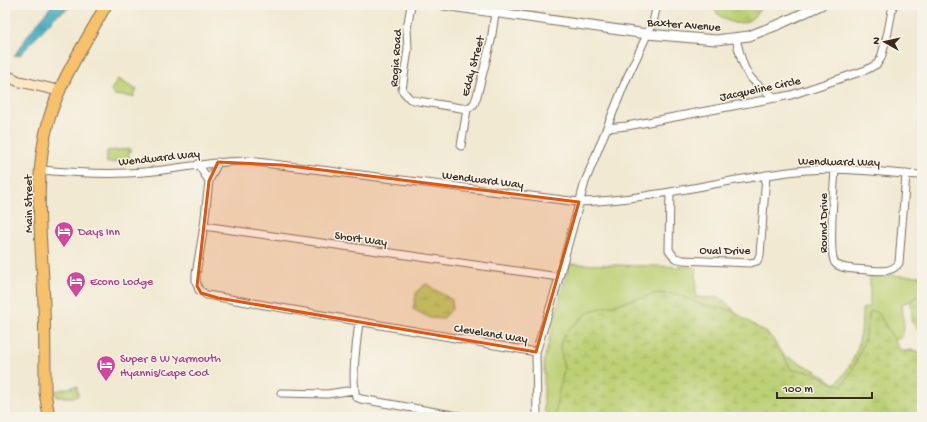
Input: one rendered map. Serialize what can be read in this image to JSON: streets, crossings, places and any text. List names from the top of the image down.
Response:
{
  "streets": {
    "main road": ["Main Street"],
    "street": [
      "Baxter Avenue",
      "Rogia Road",
      "Eddy Street",
      "Jacqueline Circle",
      "Wendward Way",
      "Round Drive",
      "Short Way",
      "Oval Drive",
      "Cleveland Way"
    ]
  },
  "crossings": [
    ["Baxter Avenue", "Eddy Street"],
    ["Baxter Avenue", "Cleveland Way"],
    ["Rogia Road", "Eddy Street"],
    ["Jacqueline Circle", "Cleveland Way"],
    ["Wendward Way", "Main Street"],
    ["Wendward Way", "Round Drive"],
    ["Wendward Way", "Oval Drive"],
    ["Wendward Way", "Cleveland Way"],
    ["Short Way", "Cleveland Way"]
  ],
  "places": {
    "hotel": ["Days Inn", "Econo Lodge", "Super 8 W Yarmouth Hyannis/Cape Cod"]
  },
  "scale_bar": "100 m",
  "north": "left"
}
